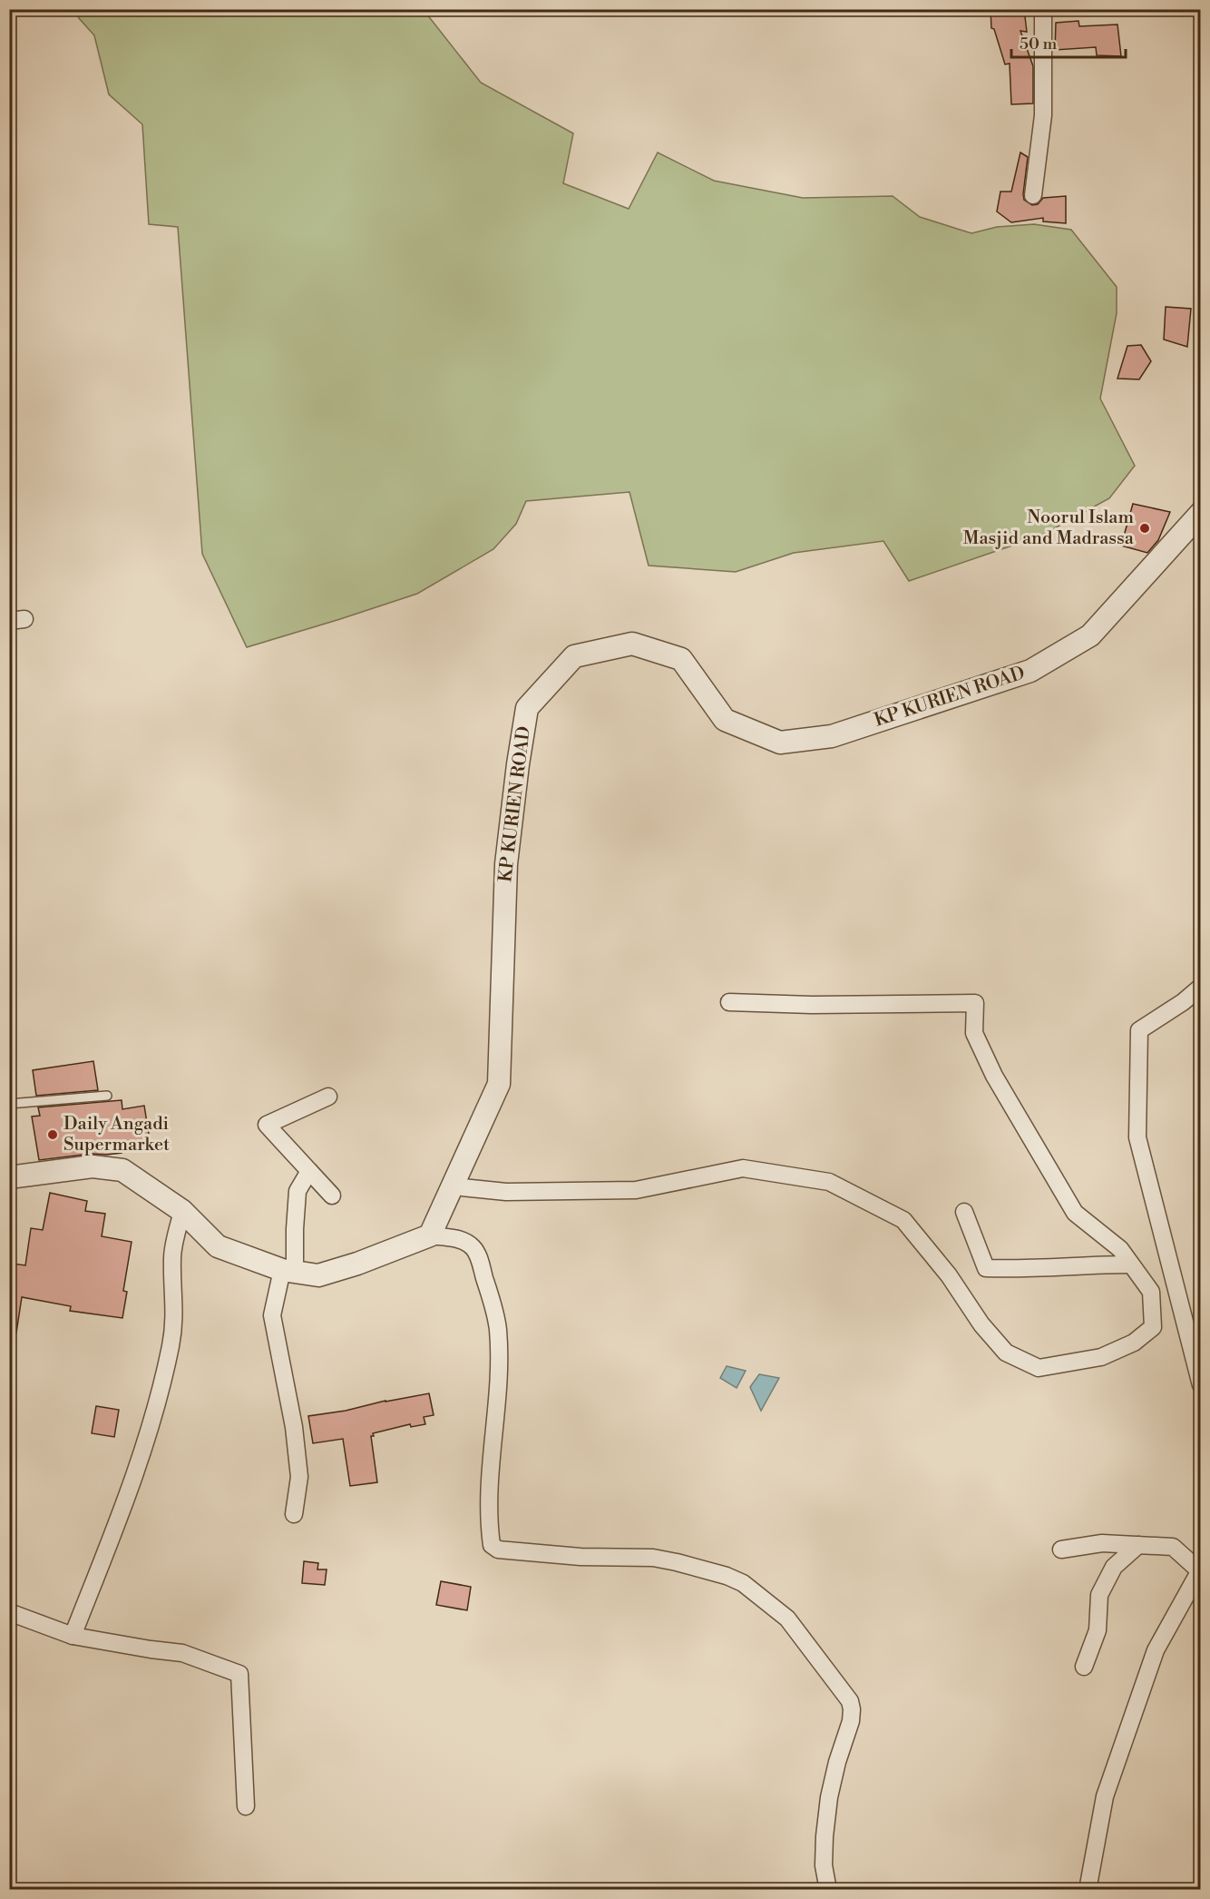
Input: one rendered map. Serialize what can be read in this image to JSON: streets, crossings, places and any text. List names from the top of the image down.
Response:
{
  "streets": {
    "street": ["KP KURIEN ROAD"]
  },
  "places": ["Noorul Islam Masjid and Madrassa", "Daily Angadi Supermarket"],
  "scale_bar": "50 m"
}
